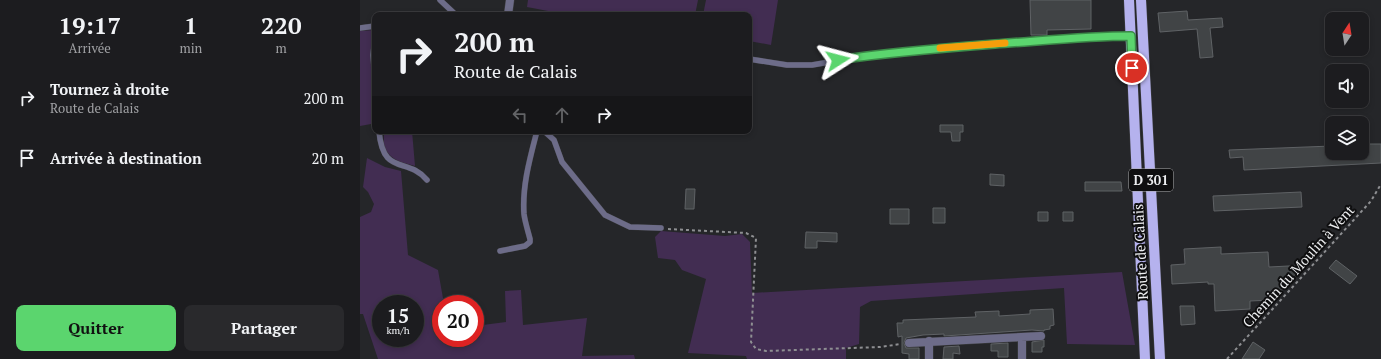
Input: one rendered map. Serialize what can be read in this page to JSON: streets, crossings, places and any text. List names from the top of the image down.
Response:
{
  "streets": {
    "main road": ["D 301", "Route de Calais"],
    "path": ["Chemin du Moulin à Vent"]
  },
  "north": "top",
  "page": {
    "eta": [
      "19:17",
      "Arrivée",
      "1",
      "min",
      "220",
      "m"
    ],
    "turn": ["200 m", "Route de Calais"],
    "list": [
      {
        "name": "Tournez à droite",
        "note": "Route de Calais",
        "value": "200 m"
      },
      {
        "name": "Arrivée à destination",
        "value": "20 m"
      }
    ],
    "speed": "15 km/h",
    "limit": "20",
    "buttons": ["Quitter", "Partager"]
  }
}
